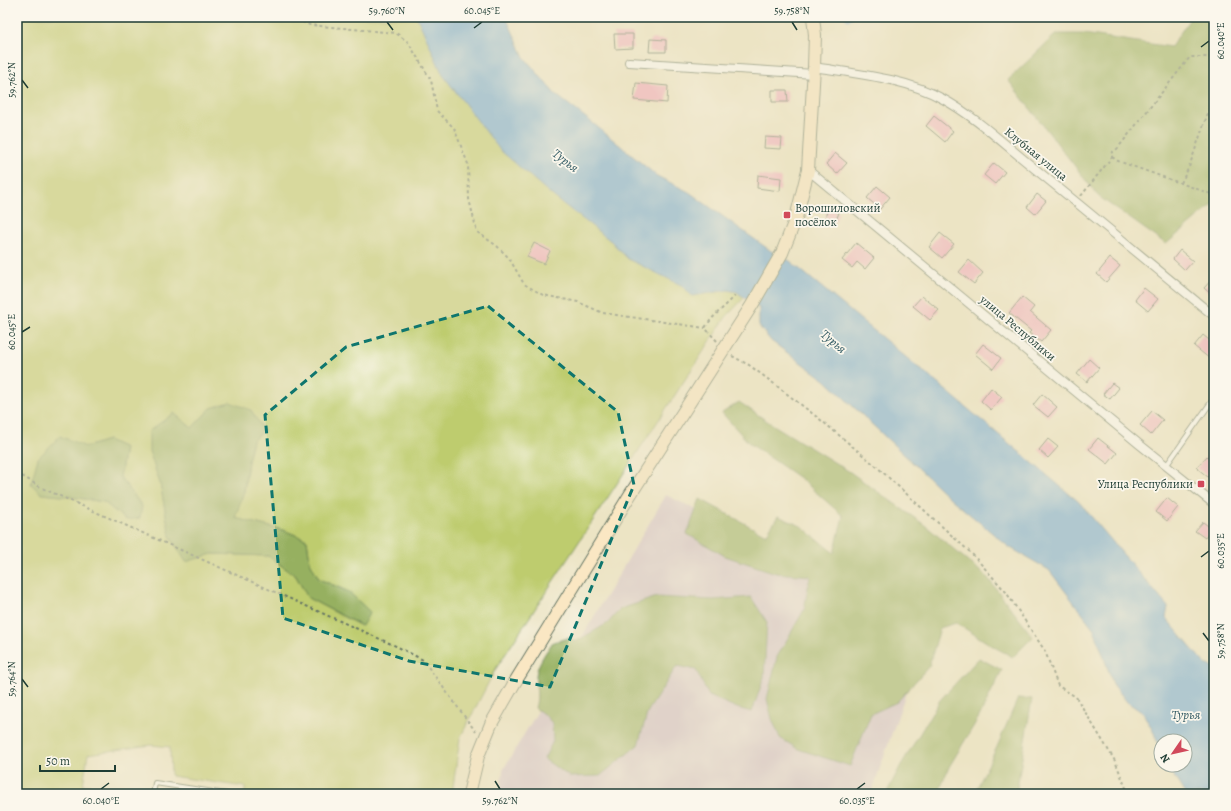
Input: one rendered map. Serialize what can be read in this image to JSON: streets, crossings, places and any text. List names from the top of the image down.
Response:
{
  "streets": {
    "street": ["Клубная улица", "улица Республики"]
  },
  "water": ["Турья"],
  "places": {
    "transit": ["Ворошиловский посёлок", "Улица Республики"]
  },
  "scale_bar": "50 m",
  "north": "bottom left",
  "coordinates": [
    "59.760°N",
    "60.045°E",
    "59.758°N",
    "60.040°E",
    "59.762°N",
    "60.035°E",
    "59.764°N"
  ]
}
